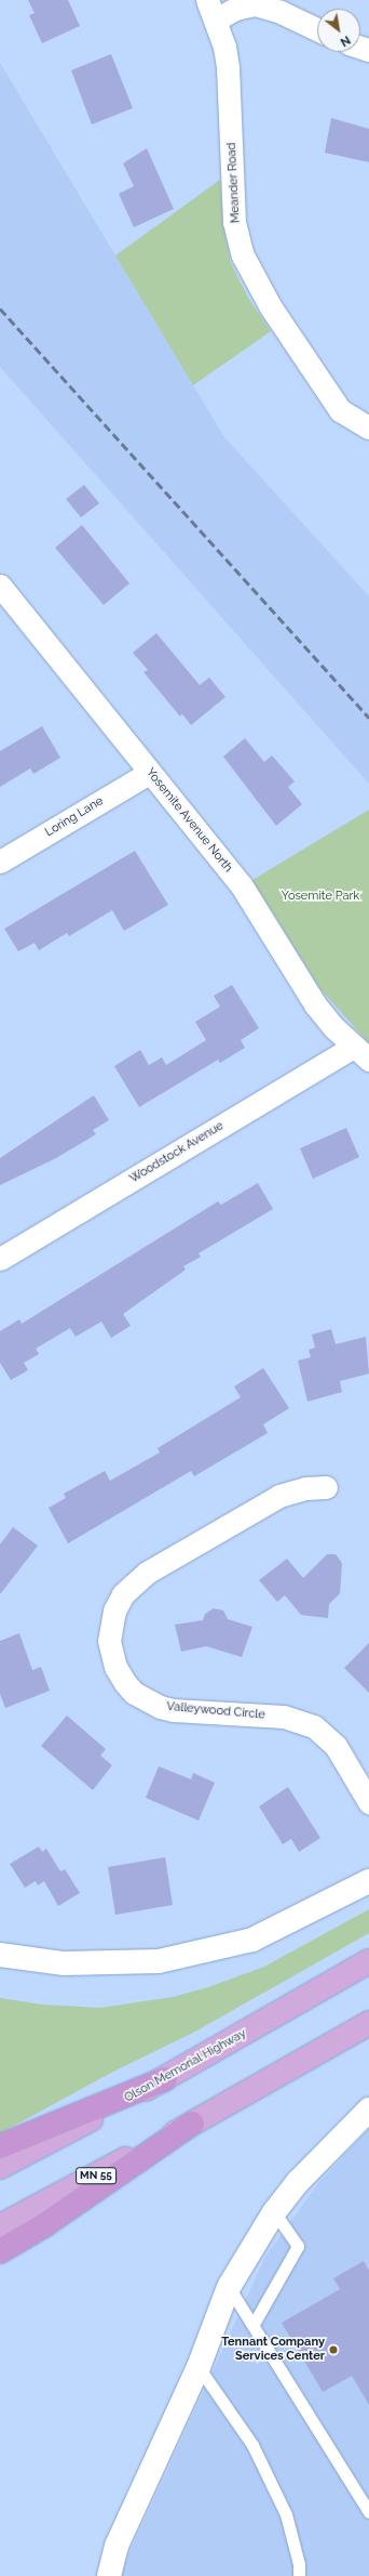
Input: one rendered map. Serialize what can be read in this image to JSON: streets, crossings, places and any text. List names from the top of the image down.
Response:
{
  "streets": {
    "highway": ["Olson Memorial Highway", "MN 55"],
    "street": [
      "Meander Road",
      "Loring Lane",
      "Yosemite Avenue North",
      "Woodstock Avenue",
      "Valleywood Circle"
    ]
  },
  "crossings": [
    ["Loring Lane", "Yosemite Avenue North"],
    ["Yosemite Avenue North", "Woodstock Avenue"]
  ],
  "parks": ["Yosemite Park"],
  "places": ["Tennant Company Services Center"],
  "north": "bottom right"
}
